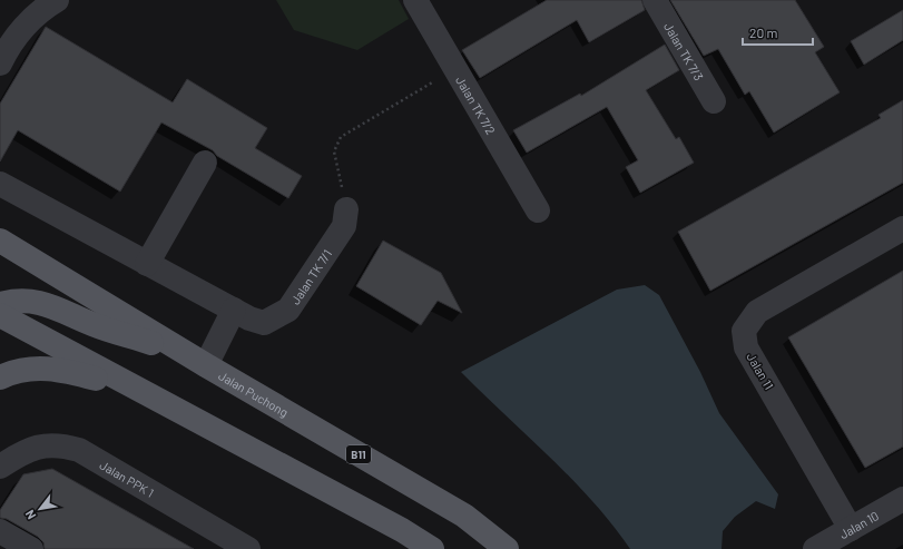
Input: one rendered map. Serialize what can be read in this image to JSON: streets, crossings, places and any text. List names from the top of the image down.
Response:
{
  "streets": {
    "main road": ["Jalan Puchong", "B11"],
    "street": [
      "Jalan TK 7/3",
      "Jalan TK 7/2",
      "Jalan TK 7/1",
      "Jalan 11",
      "Jalan PPK 1",
      "Jalan 10"
    ]
  },
  "crossings": [
    ["Jalan 11", "Jalan 10"]
  ],
  "scale_bar": "20 m",
  "north": "bottom left"
}
